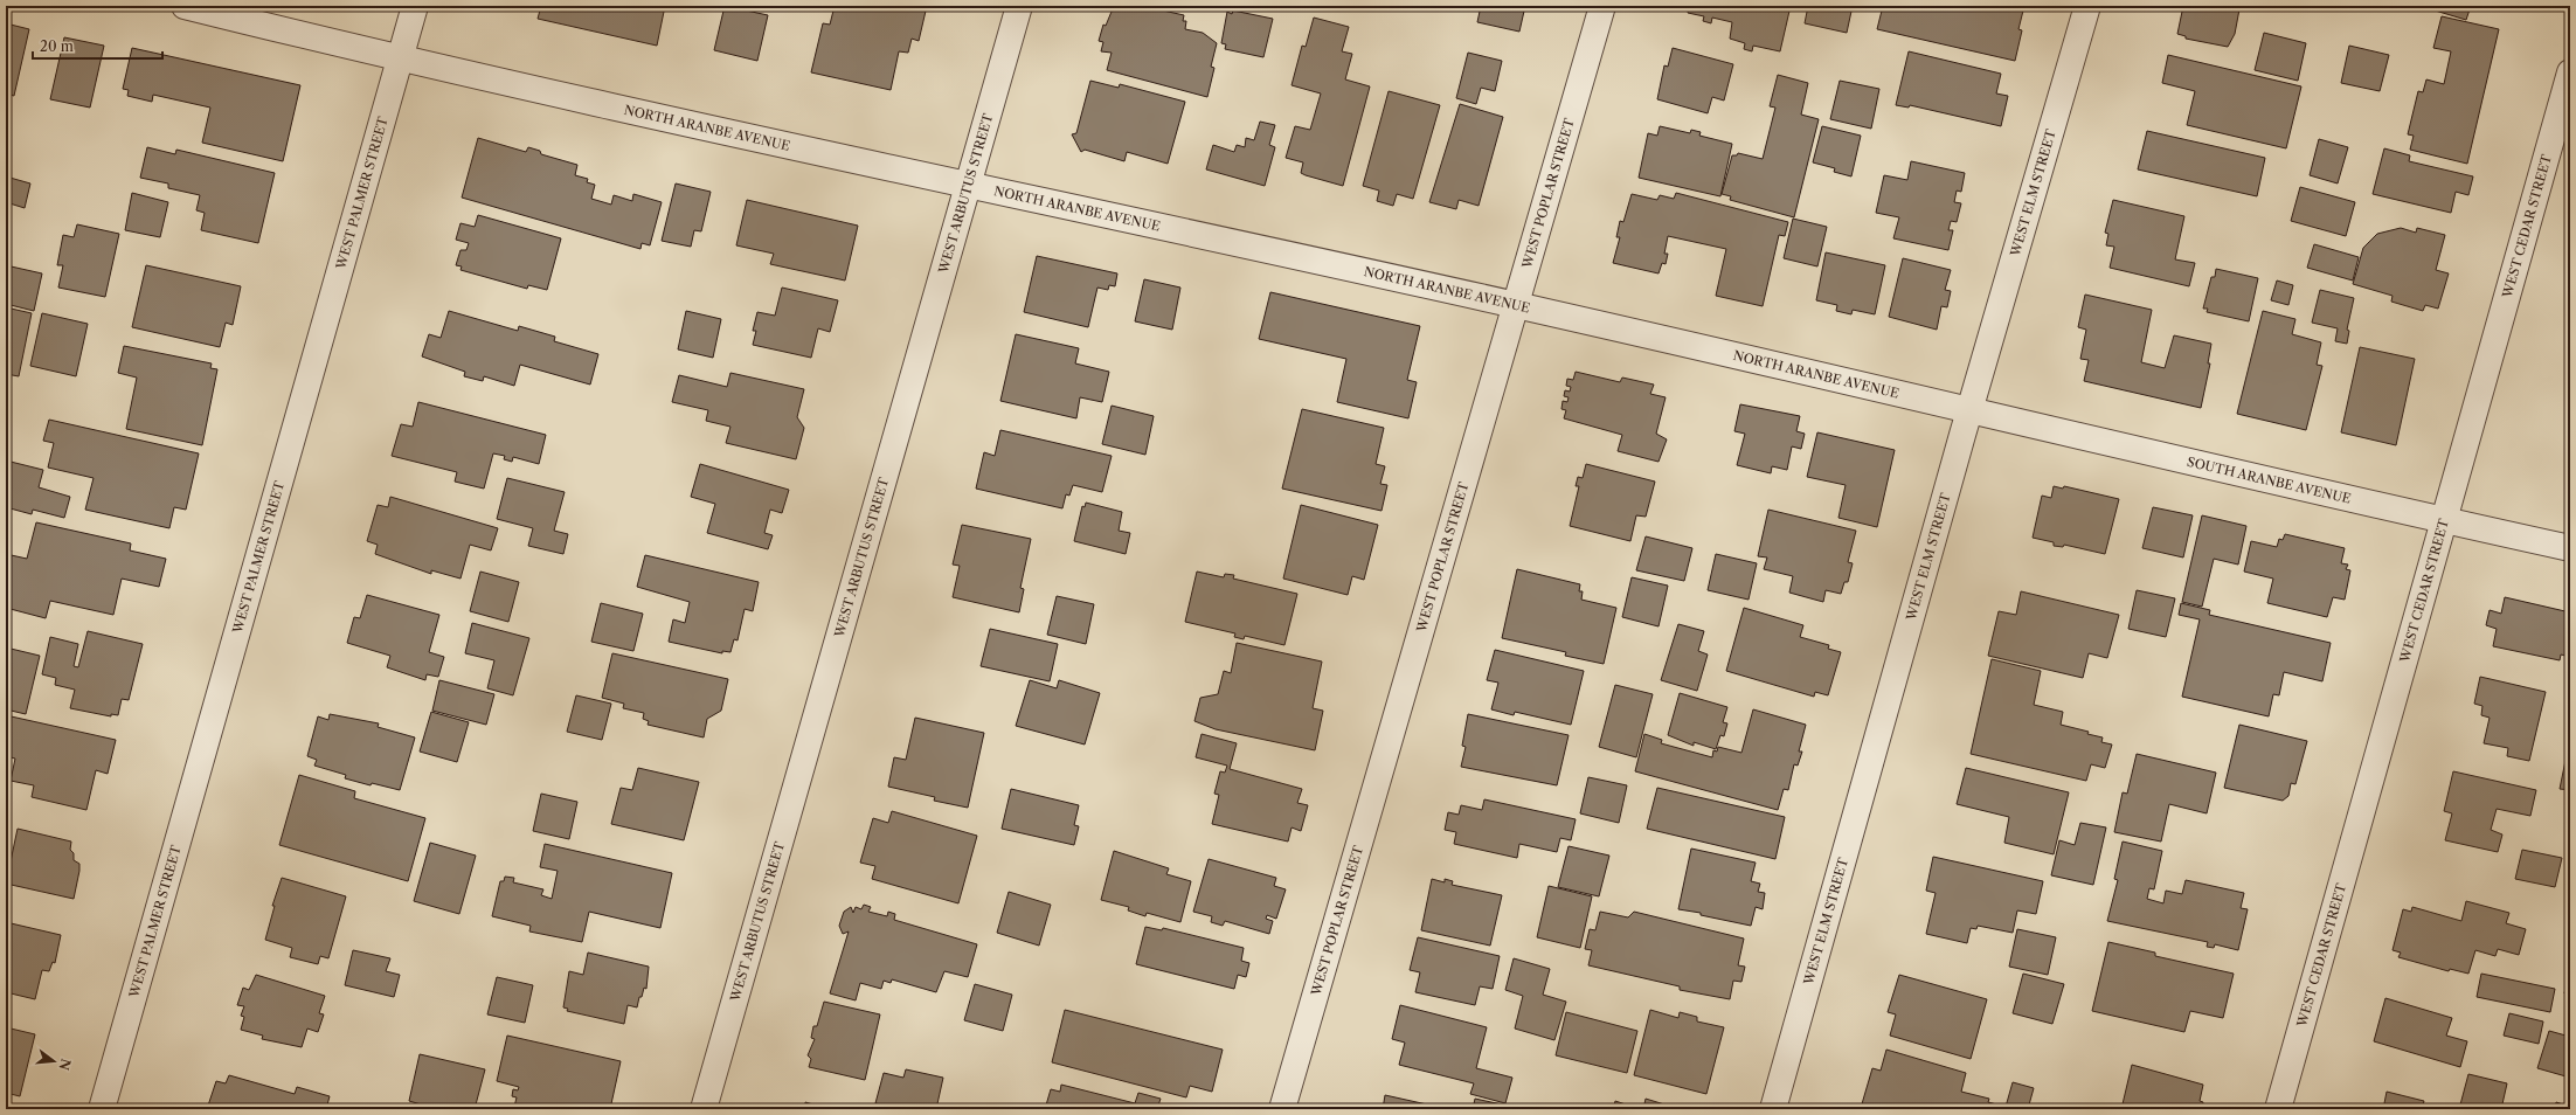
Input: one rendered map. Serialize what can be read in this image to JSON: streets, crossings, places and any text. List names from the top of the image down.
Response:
{
  "streets": {
    "street": [
      "NORTH ARANBE AVENUE",
      "WEST PALMER STREET",
      "WEST ELM STREET",
      "WEST ARBUTUS STREET",
      "WEST POPLAR STREET",
      "WEST CEDAR STREET",
      "SOUTH ARANBE AVENUE"
    ]
  },
  "crossings": [
    ["NORTH ARANBE AVENUE", "WEST PALMER STREET"],
    ["NORTH ARANBE AVENUE", "WEST ELM STREET"],
    ["NORTH ARANBE AVENUE", "WEST ARBUTUS STREET"],
    ["NORTH ARANBE AVENUE", "WEST POPLAR STREET"],
    ["NORTH ARANBE AVENUE", "SOUTH ARANBE AVENUE"],
    ["WEST ELM STREET", "SOUTH ARANBE AVENUE"],
    ["WEST CEDAR STREET", "SOUTH ARANBE AVENUE"]
  ],
  "scale_bar": "20 m",
  "north": "right"
}
